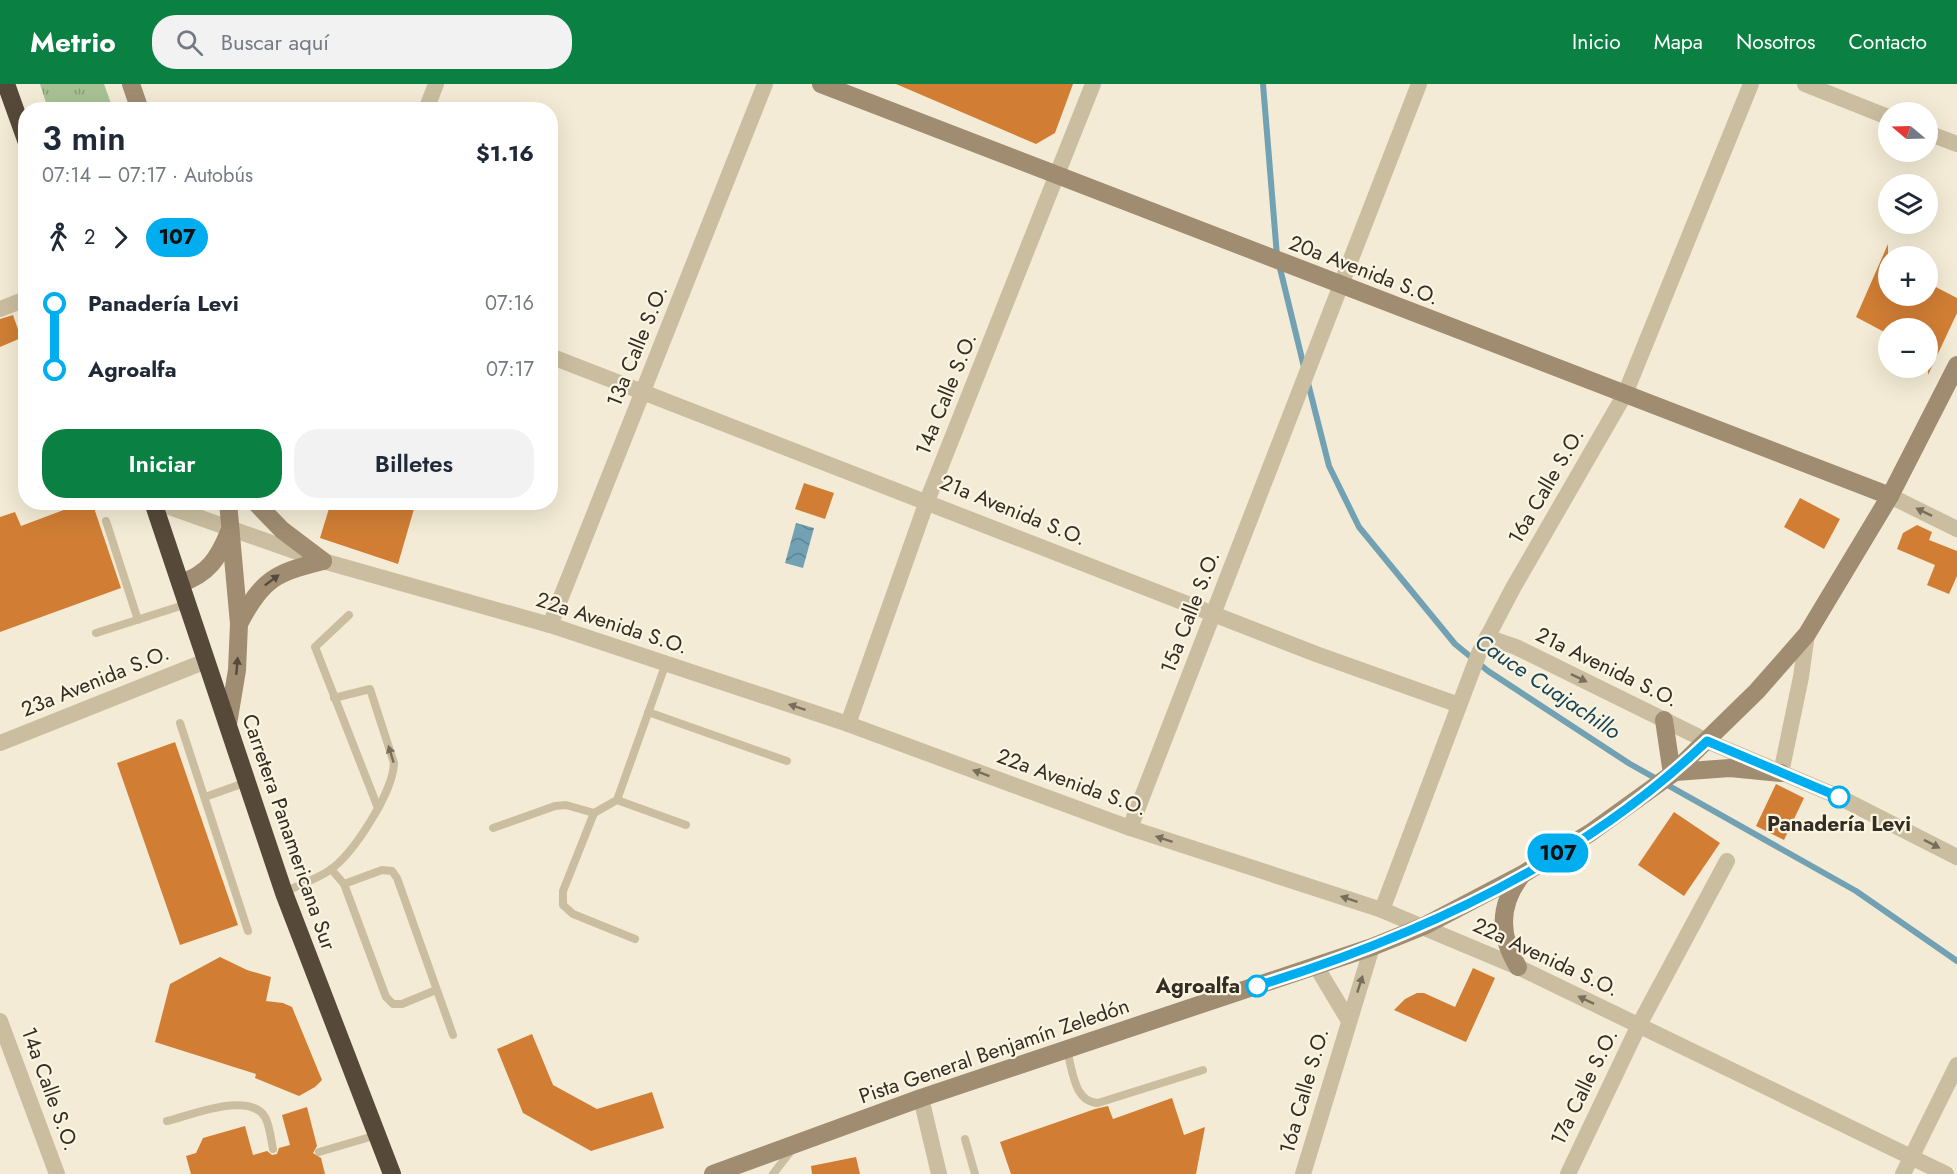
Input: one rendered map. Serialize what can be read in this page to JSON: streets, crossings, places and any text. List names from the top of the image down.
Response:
{
  "streets": {
    "highway": ["Carretera Panamericana Sur"],
    "main road": ["20a Avenida S.O.", "Pista General Benjamín Zeledón"],
    "street": [
      "13a Calle S.O.",
      "14a Calle S.O.",
      "16a Calle S.O.",
      "21a Avenida S.O.",
      "15a Calle S.O.",
      "22a Avenida S.O.",
      "23a Avenida S.O.",
      "17a Calle S.O."
    ]
  },
  "crossings": [
    ["20a Avenida S.O.", "14a Calle S.O."],
    ["20a Avenida S.O.", "16a Calle S.O."],
    ["20a Avenida S.O.", "15a Calle S.O."],
    ["20a Avenida S.O.", "Pista General Benjamín Zeledón"],
    ["13a Calle S.O.", "21a Avenida S.O."],
    ["13a Calle S.O.", "22a Avenida S.O."],
    ["14a Calle S.O.", "21a Avenida S.O."],
    ["14a Calle S.O.", "22a Avenida S.O."],
    ["16a Calle S.O.", "21a Avenida S.O."],
    ["16a Calle S.O.", "22a Avenida S.O."],
    ["16a Calle S.O.", "Pista General Benjamín Zeledón"],
    ["21a Avenida S.O.", "15a Calle S.O."],
    ["21a Avenida S.O.", "Pista General Benjamín Zeledón"],
    ["15a Calle S.O.", "22a Avenida S.O."],
    ["22a Avenida S.O.", "Pista General Benjamín Zeledón"],
    ["22a Avenida S.O.", "17a Calle S.O."],
    ["23a Avenida S.O.", "Carretera Panamericana Sur"]
  ],
  "one_way": ["22a Avenida S.O."],
  "water": ["Cauce Cuajachillo"],
  "places": ["Panadería Levi", "Agroalfa"],
  "lines": ["bus line 107"],
  "north": "left",
  "page": {
    "header": "Metrio",
    "search": "Buscar aquí",
    "nav": [
      "Inicio",
      "Mapa",
      "Nosotros",
      "Contacto"
    ],
    "on_map": "107",
    "map_buttons": ["+", "−"],
    "heading": ["3 min", "07:14 – 07:17 · Autobús", "$1.16"],
    "legs": ["2", "107"],
    "list": [
      {
        "name": "Panadería Levi",
        "value": "07:16"
      },
      {
        "name": "Agroalfa",
        "value": "07:17"
      }
    ],
    "buttons": ["Iniciar", "Billetes"]
  }
}
